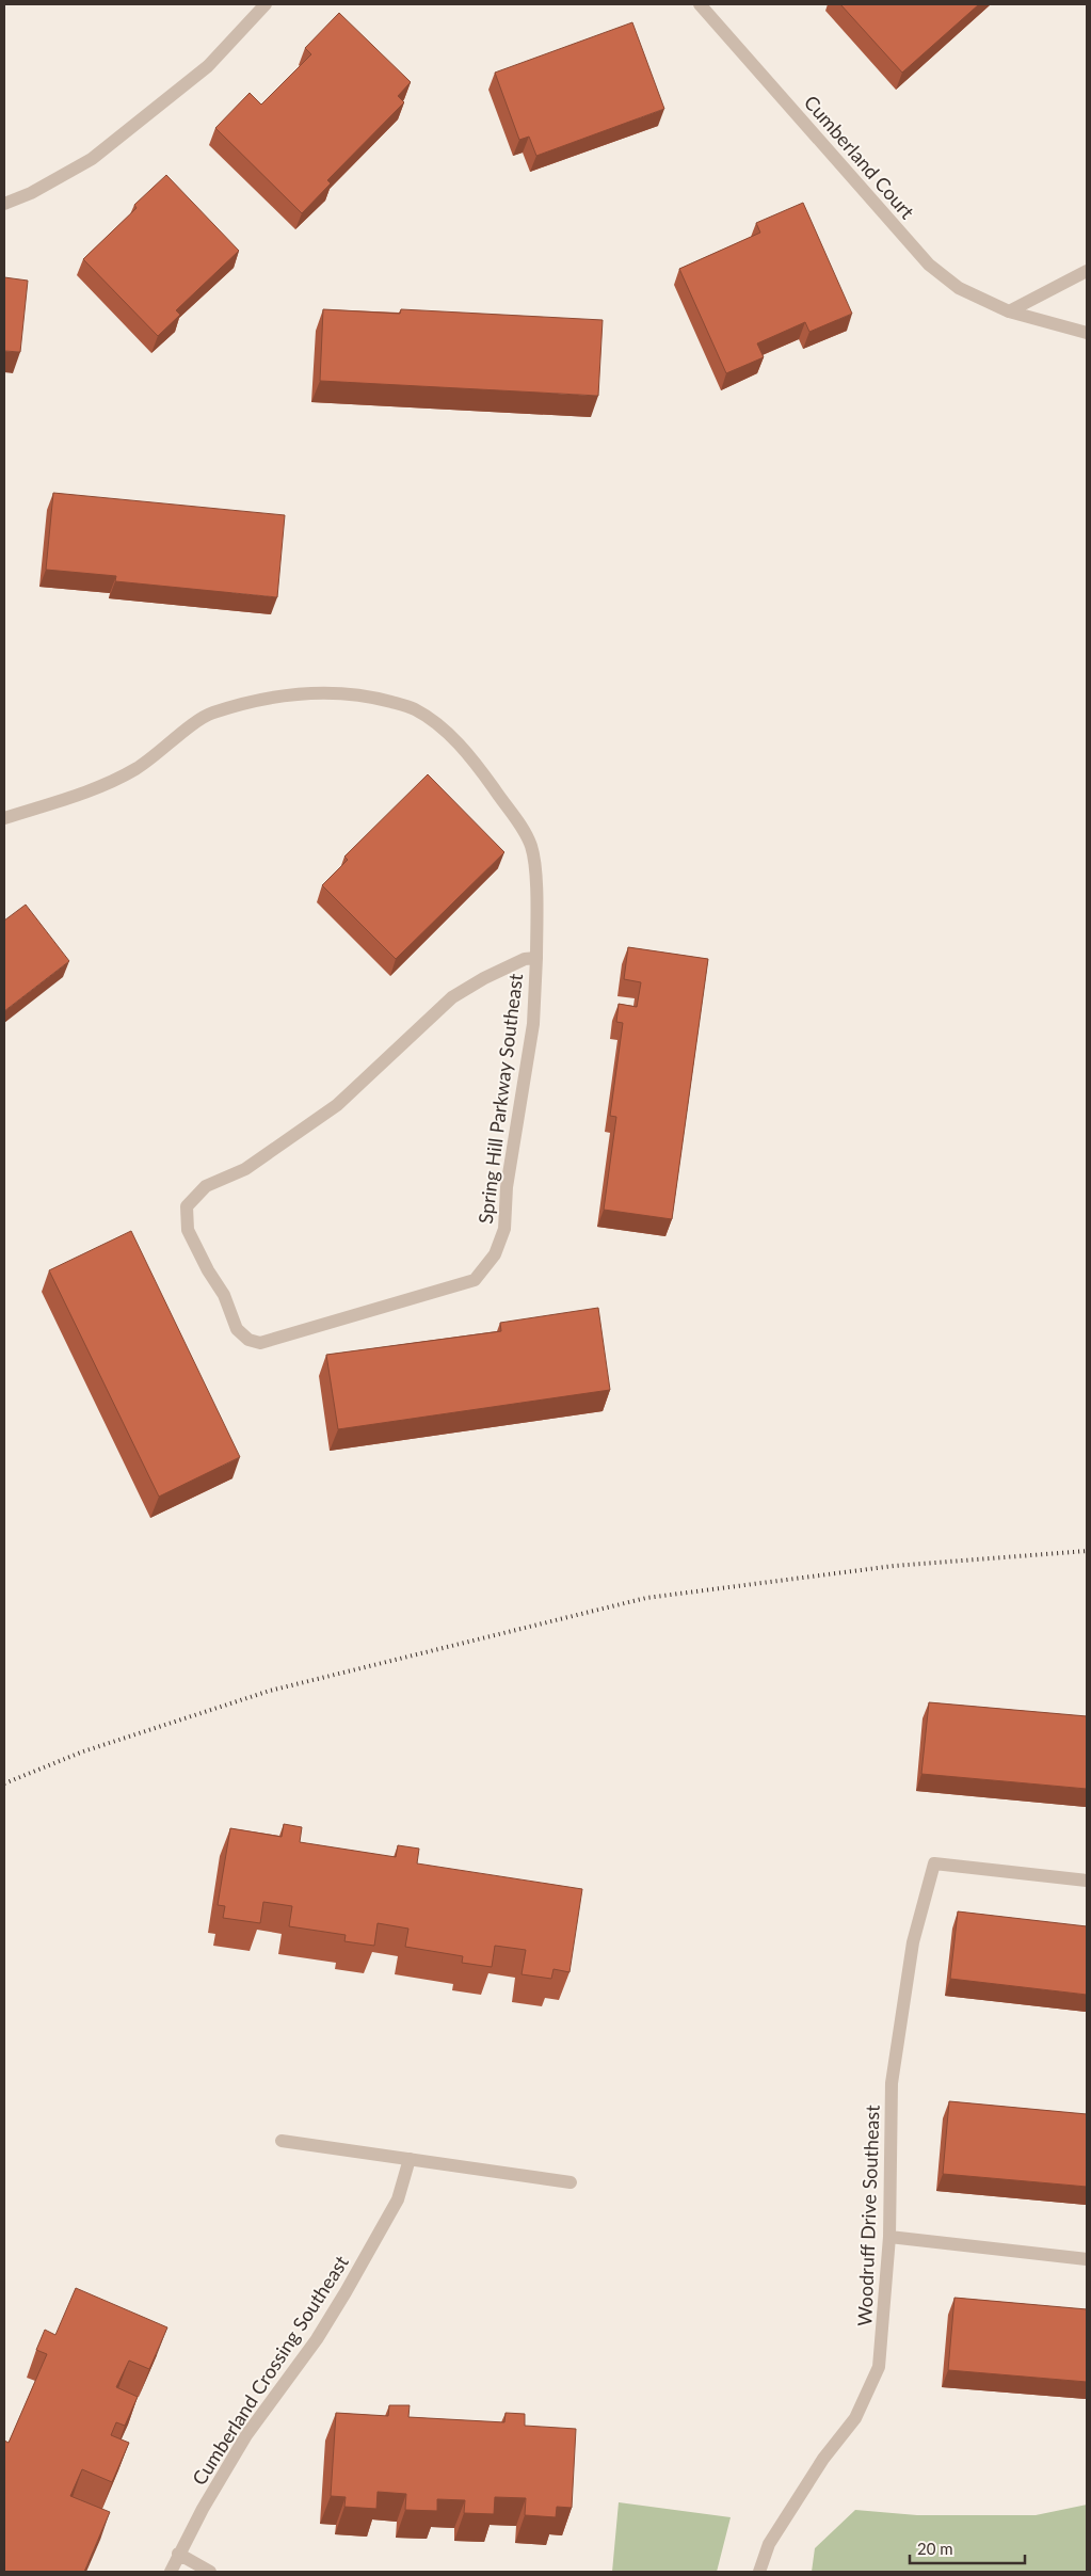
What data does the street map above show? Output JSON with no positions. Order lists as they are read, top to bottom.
{
  "streets": {
    "street": [
      "Cumberland Court",
      "Spring Hill Parkway Southeast",
      "Woodruff Drive Southeast",
      "Cumberland Crossing Southeast"
    ]
  },
  "scale_bar": "20 m"
}
